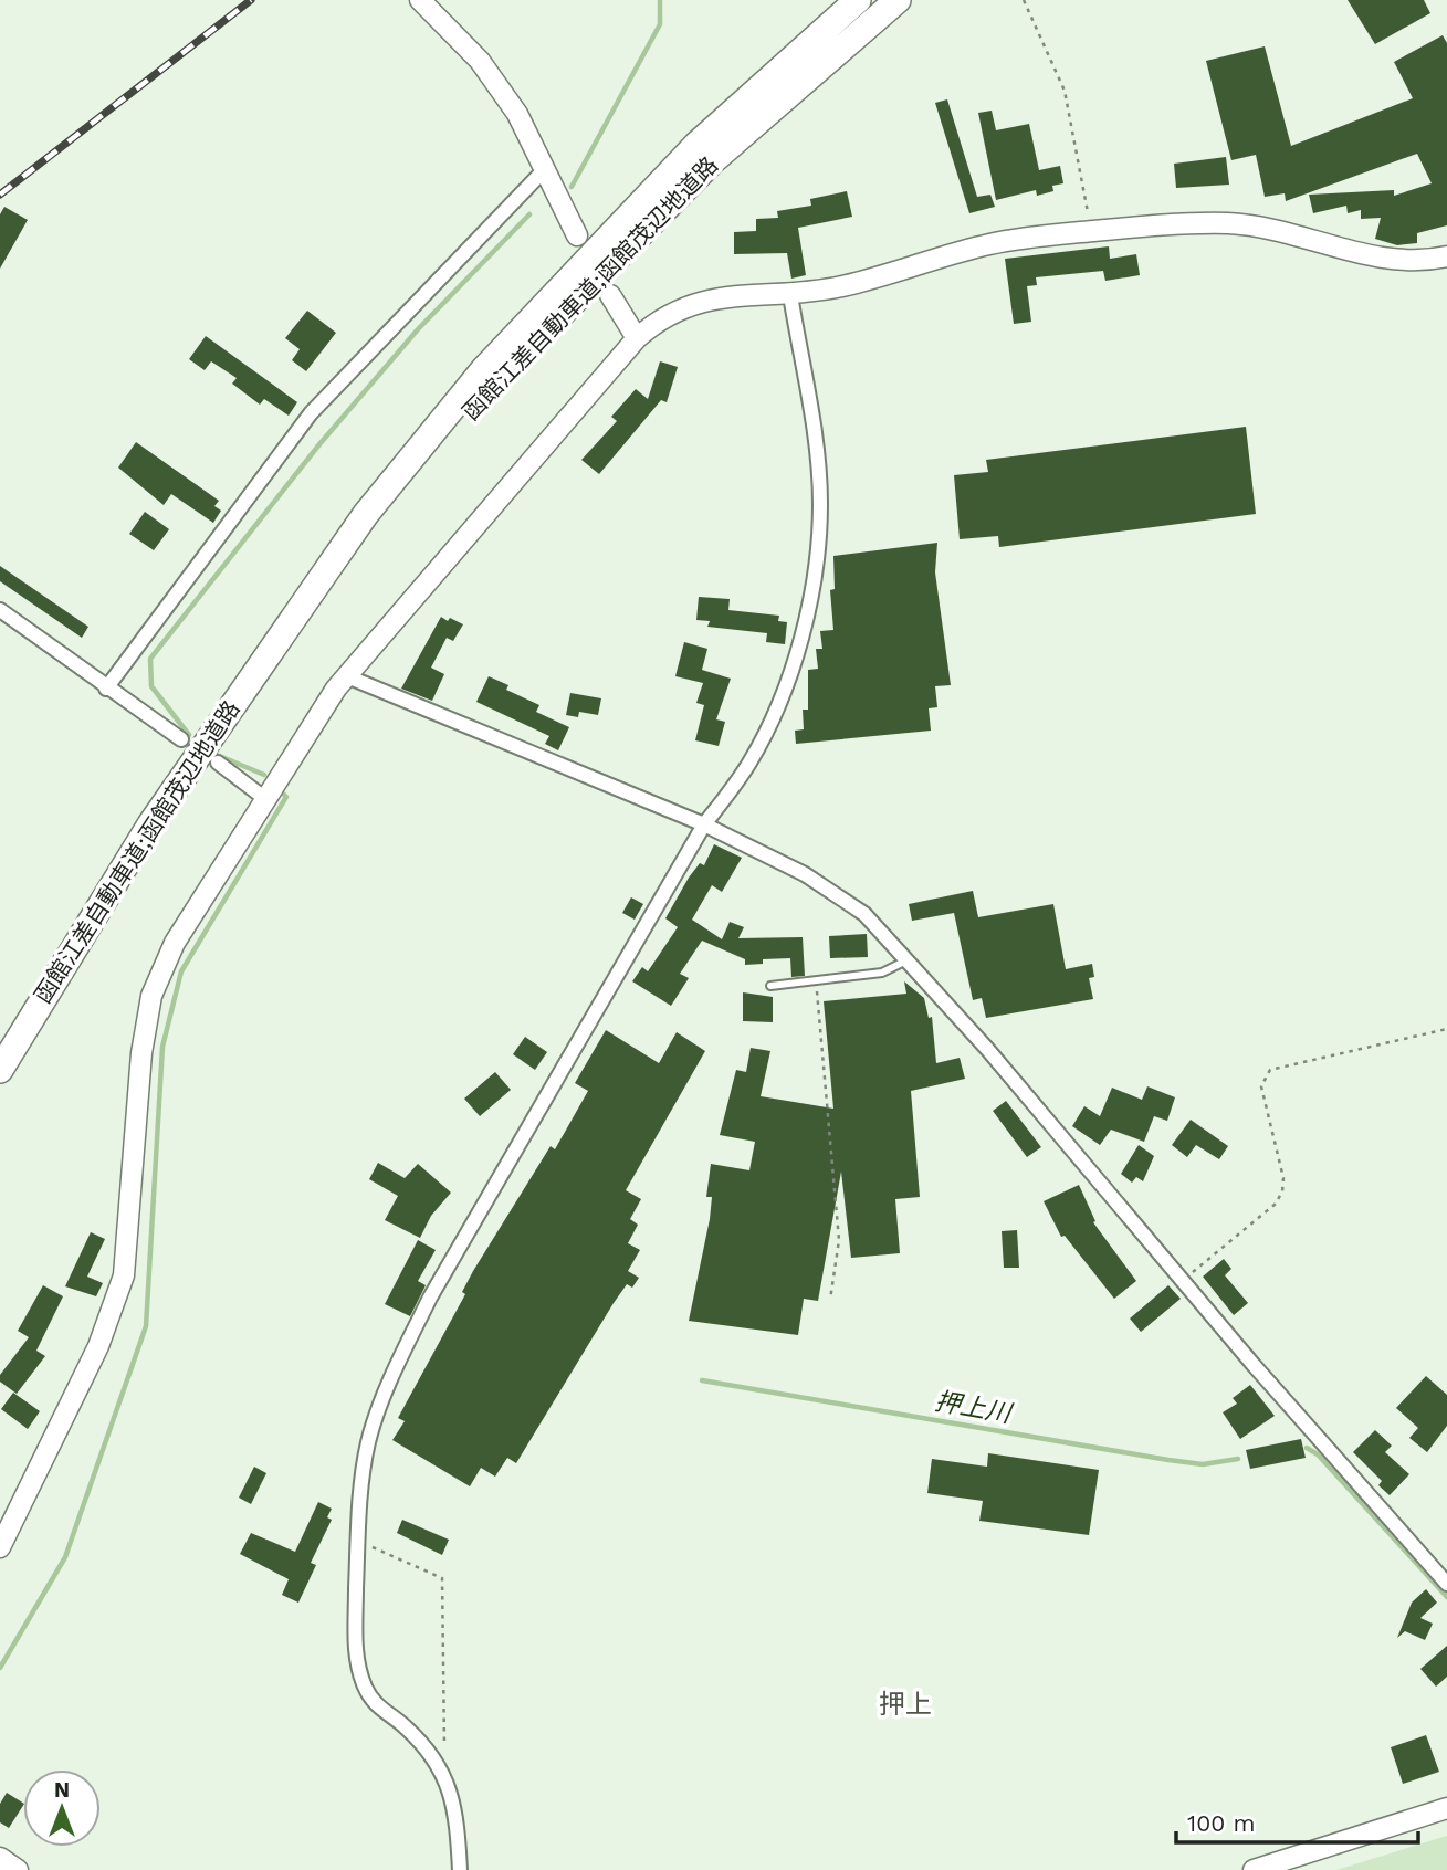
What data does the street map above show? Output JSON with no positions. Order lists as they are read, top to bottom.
{
  "streets": {
    "highway": ["函館江差自動車道;函館茂辺地道路"]
  },
  "districts": ["押上"],
  "water": ["押上川"],
  "scale_bar": "100 m",
  "north": "top"
}
